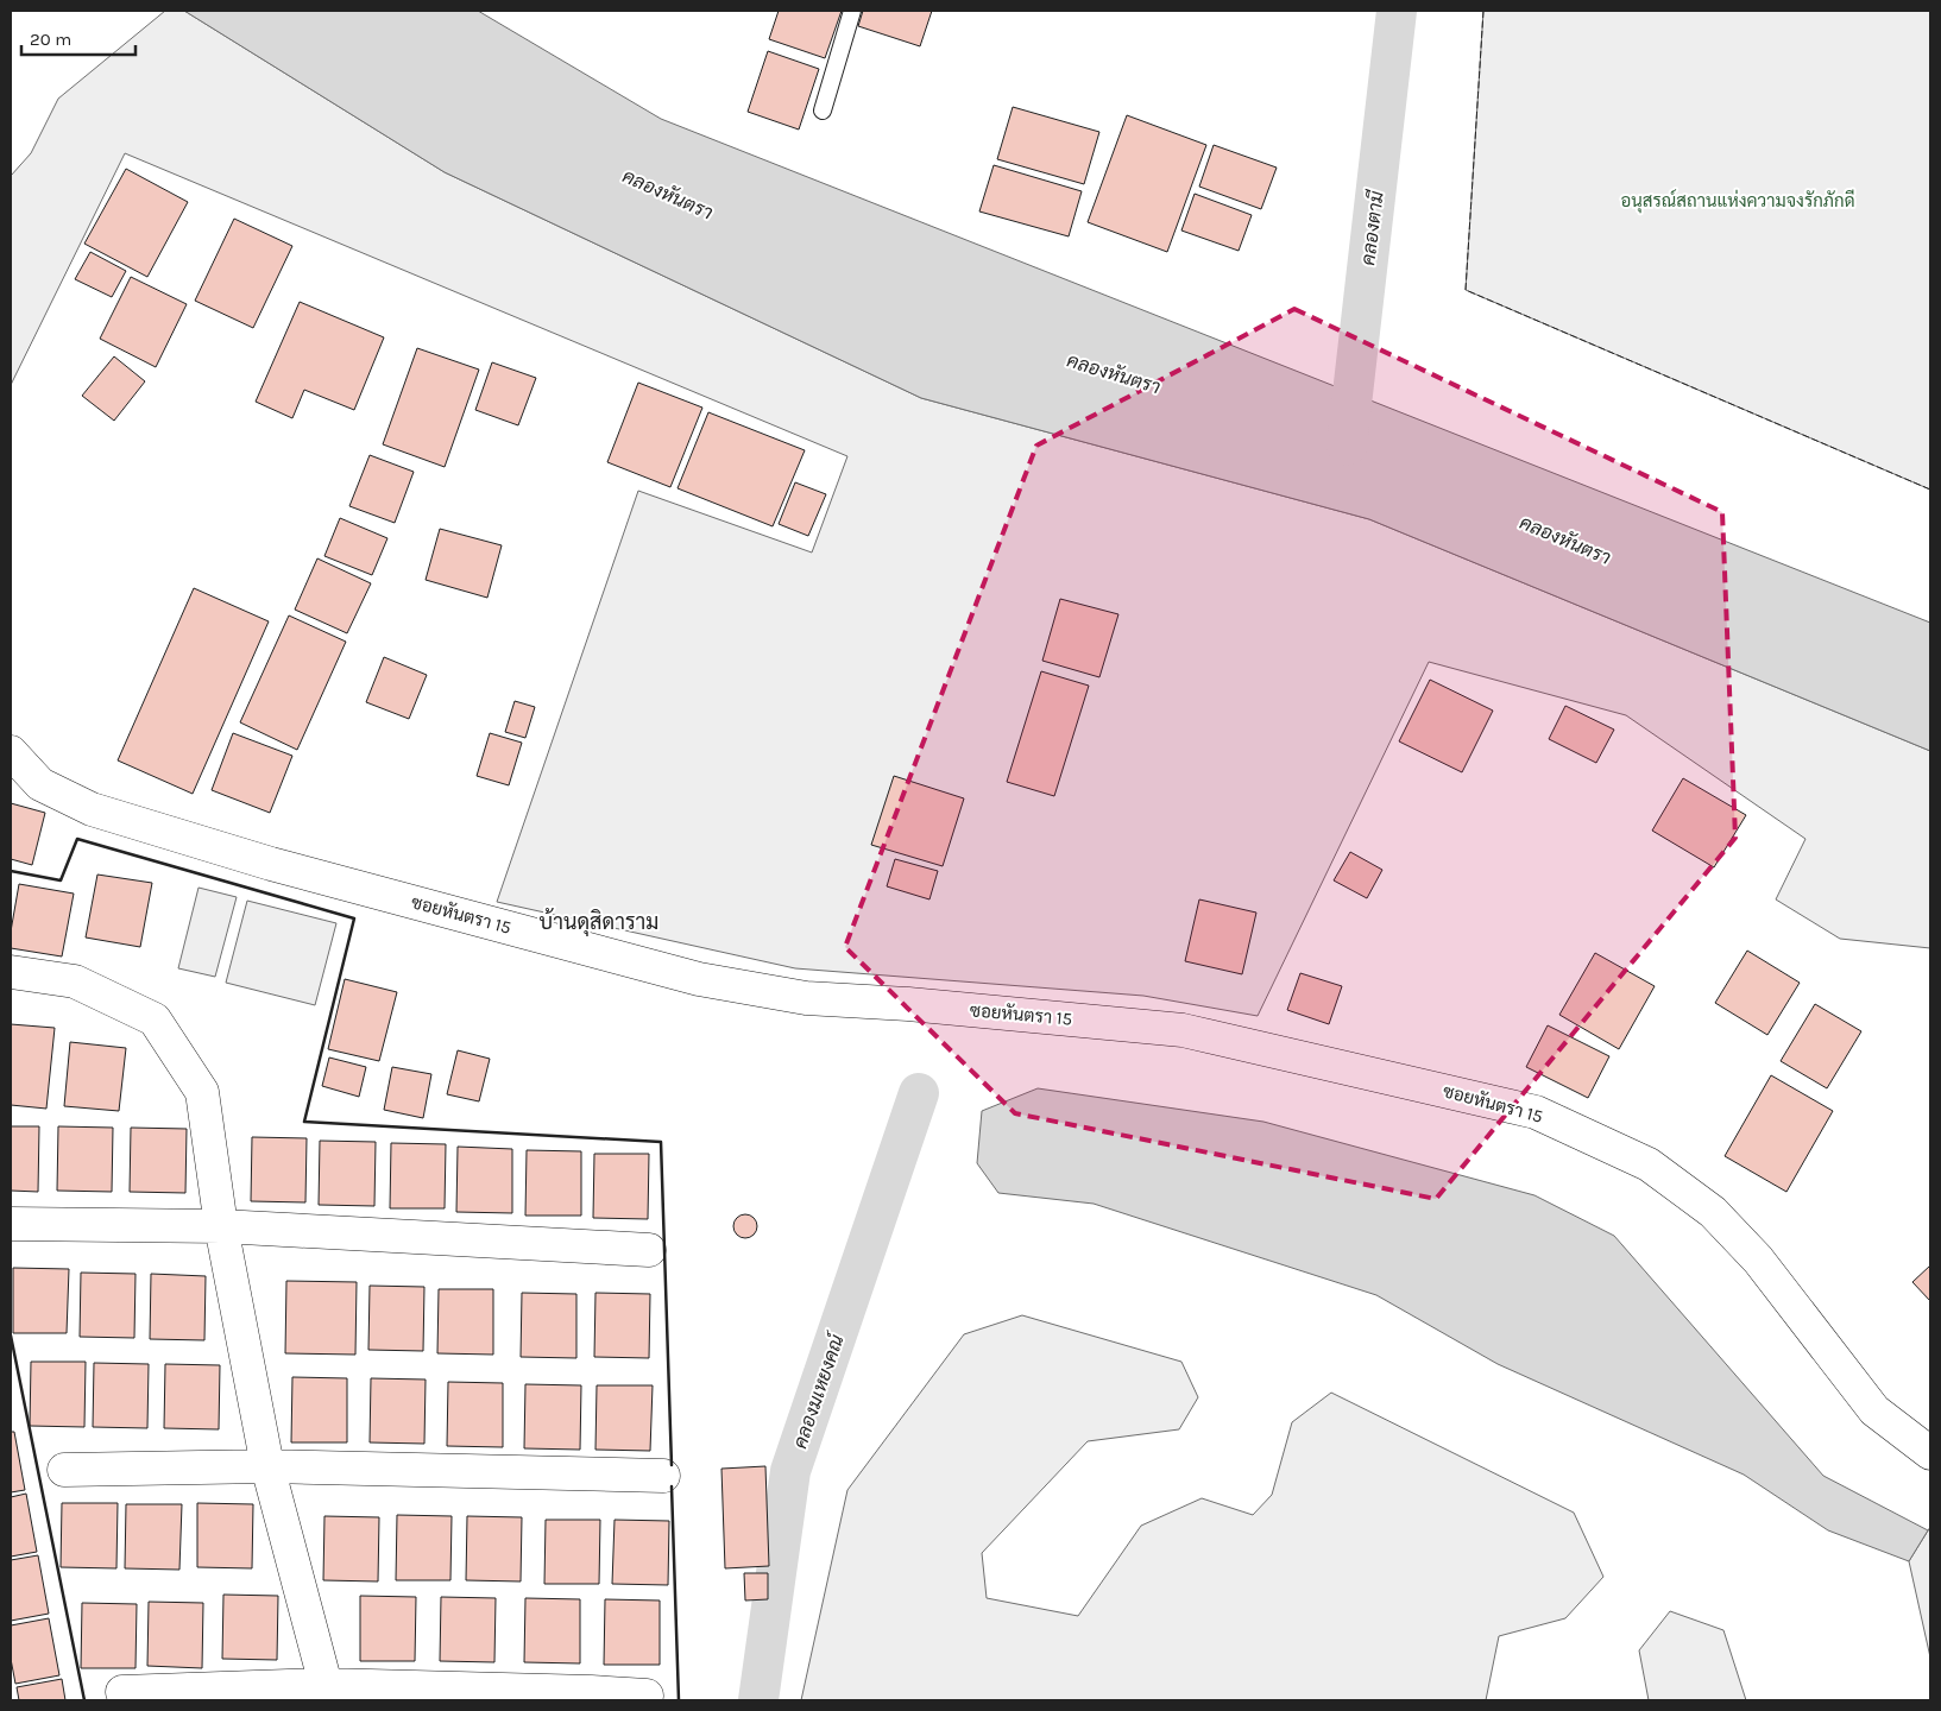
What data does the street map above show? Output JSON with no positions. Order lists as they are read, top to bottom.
{
  "streets": {
    "street": ["ซอยหันตรา 15"]
  },
  "districts": ["บ้านดุสิดาราม"],
  "water": ["คลองหันตรา", "คลองตามี", "คลองมเหยงคณ์"],
  "parks": ["อนุสรณ์สถานแห่งความจงรักภักดี"],
  "scale_bar": "20 m"
}
